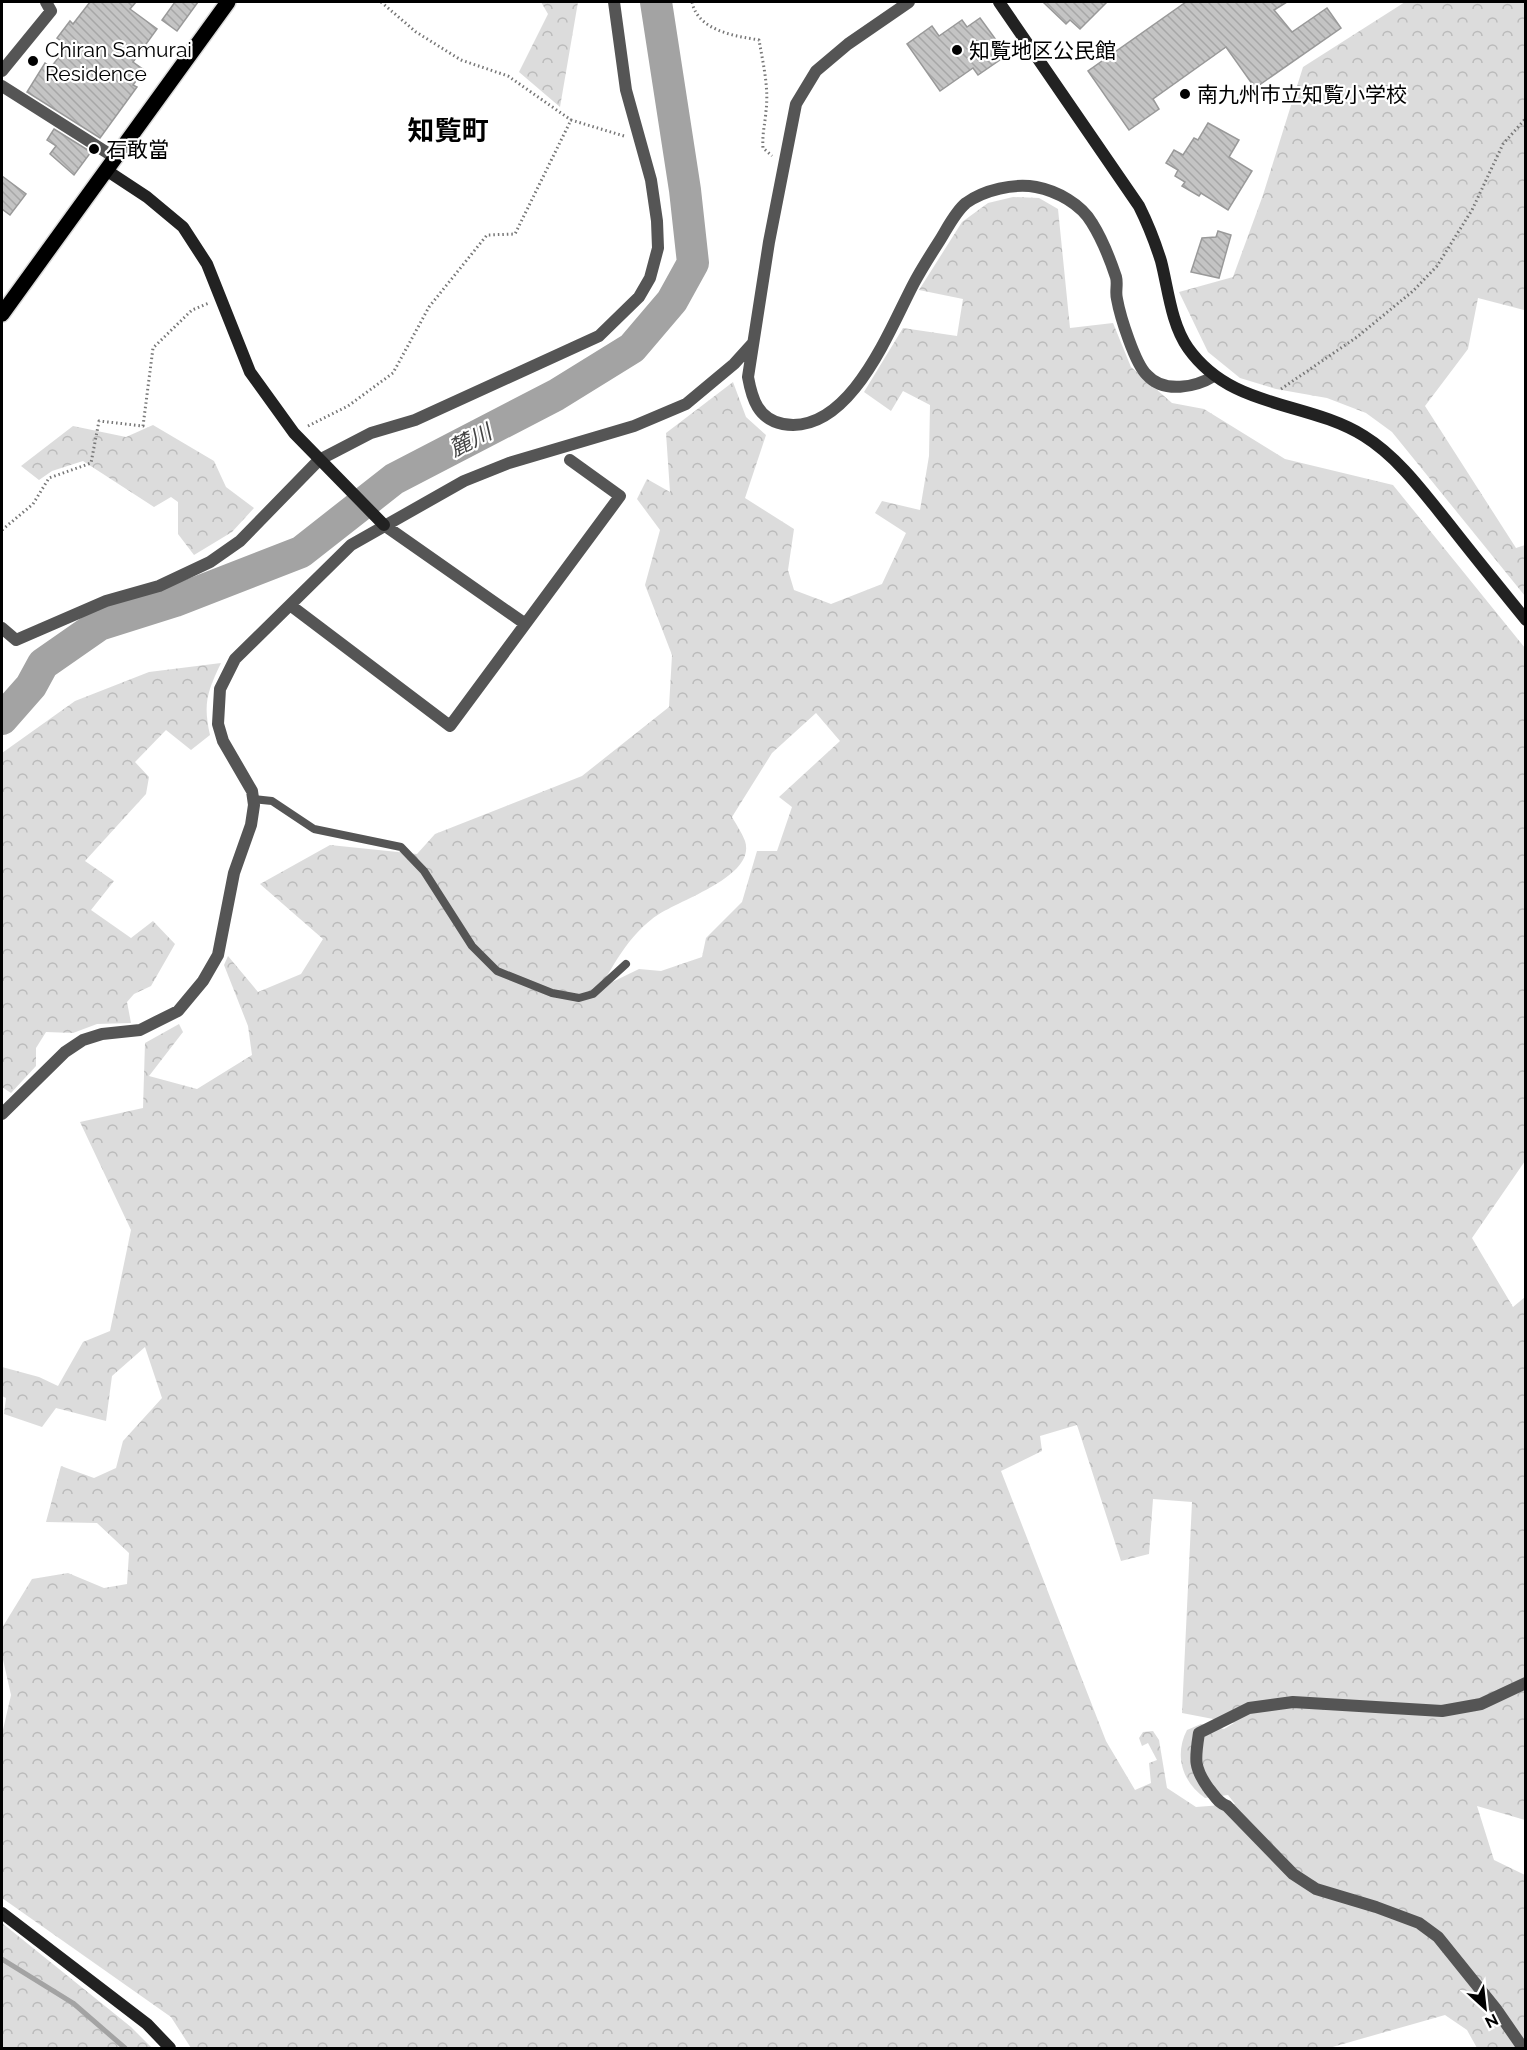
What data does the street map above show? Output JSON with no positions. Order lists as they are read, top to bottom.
{
  "districts": ["知覧町"],
  "water": ["麓川"],
  "places": [
    "知覧地区公民館",
    "Chiran Samurai Residence",
    "南九州市立知覧小学校",
    "石敢當"
  ],
  "north": "bottom right"
}
